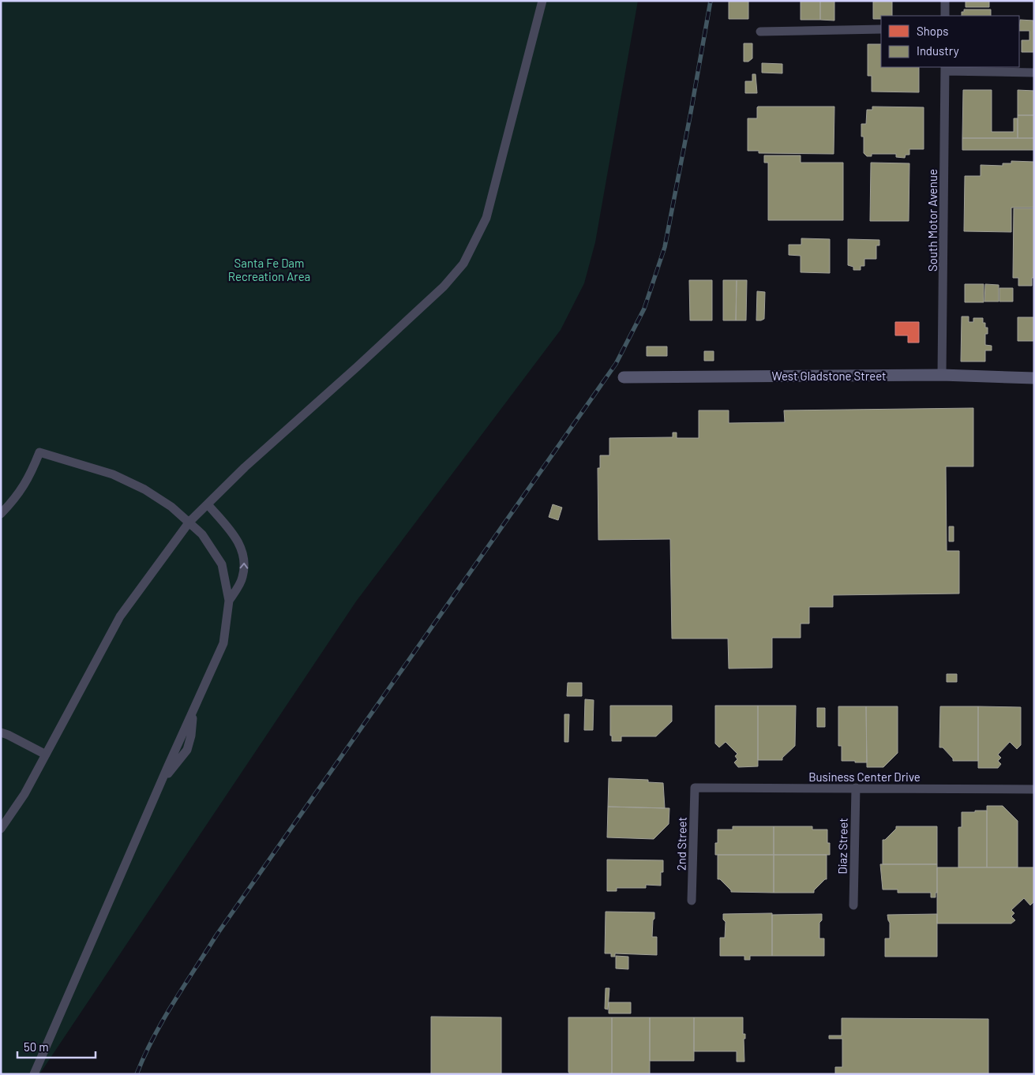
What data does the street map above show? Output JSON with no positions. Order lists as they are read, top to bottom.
{
  "streets": {
    "street": [
      "South Motor Avenue",
      "West Gladstone Street",
      "Business Center Drive",
      "2nd Street",
      "Diaz Street"
    ]
  },
  "crossings": [
    ["South Motor Avenue", "West Gladstone Street"],
    ["Business Center Drive", "2nd Street"],
    ["Business Center Drive", "Diaz Street"]
  ],
  "parks": ["Santa Fe Dam Recreation Area"],
  "legend": ["Shops", "Industry"],
  "scale_bar": "50 m"
}
